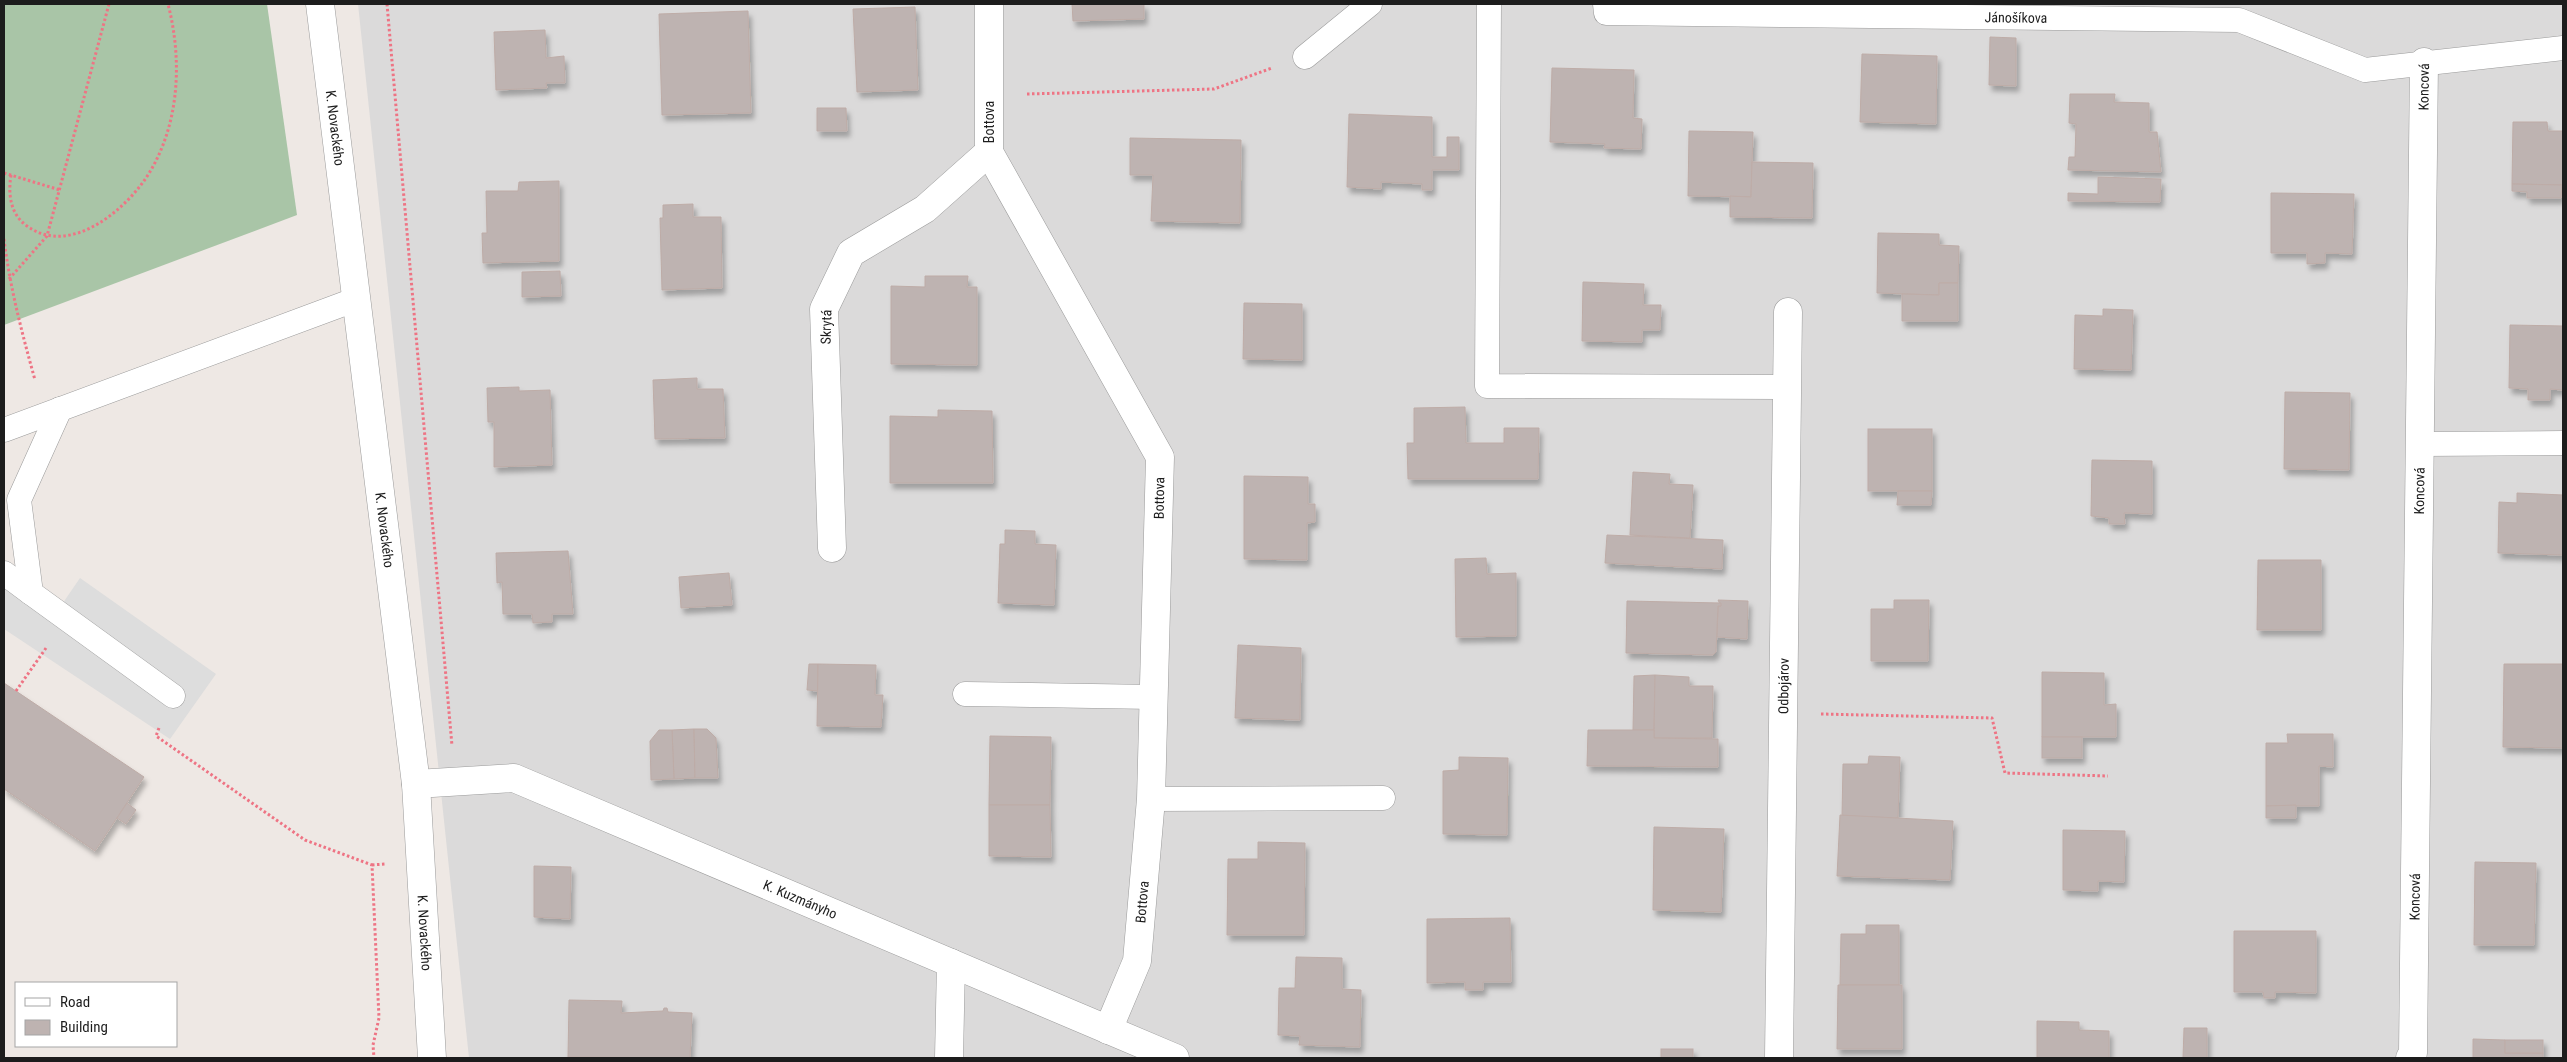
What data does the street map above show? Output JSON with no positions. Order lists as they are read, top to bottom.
{
  "streets": {
    "street": [
      "Koncová",
      "Bottova",
      "K. Novackého",
      "Skrytá",
      "Odbojárov",
      "K. Kuzmányho"
    ],
    "lane": ["Jánošíkova"]
  },
  "crossings": [
    ["Jánošíkova", "Koncová"],
    ["Bottova", "Skrytá"],
    ["Bottova", "K. Kuzmányho"],
    ["K. Novackého", "K. Kuzmányho"]
  ],
  "legend": ["Road", "Building"]
}
